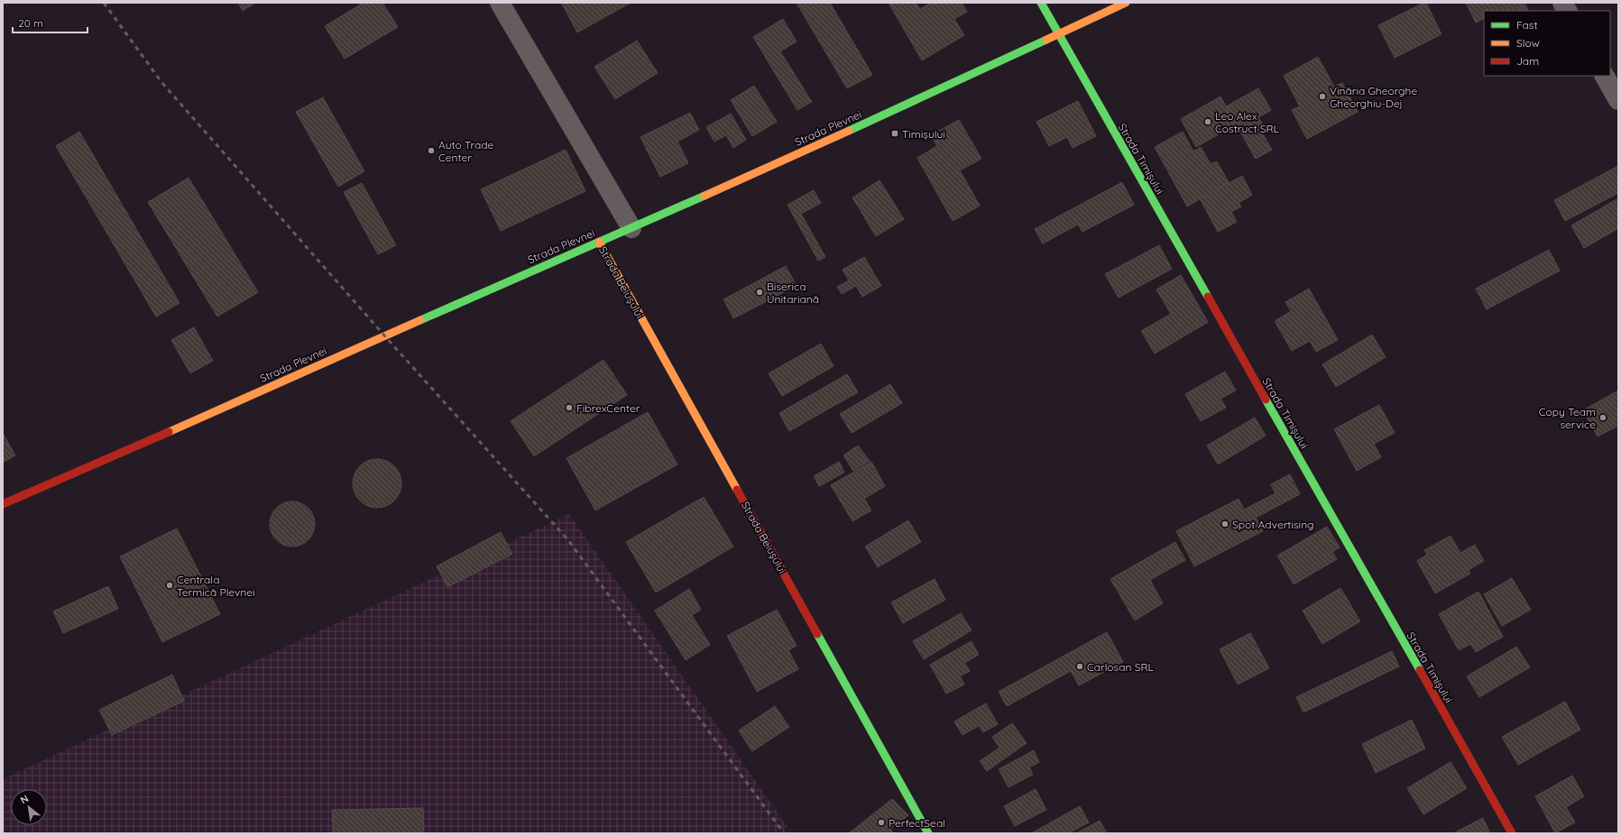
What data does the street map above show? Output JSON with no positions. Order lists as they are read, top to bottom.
{
  "streets": {
    "street": ["Strada Plevnei", "Strada Timișului", "Strada Beiușului"]
  },
  "crossings": [
    ["Strada Plevnei", "Strada Timișului"],
    ["Strada Plevnei", "Strada Beiușului"]
  ],
  "places": {
    "other": [
      "Vinăria Gheorghe Gheorghiu-Dej",
      "Leo Alex Costruct SRL",
      "Auto Trade Center",
      "Biserica Unitariană",
      "FibrexCenter",
      "Copy Team service",
      "Spot Advertising",
      "Centrala Termică Plevnei",
      "Carlosan SRL",
      "PerfectSeal"
    ],
    "transit": ["Timișului"]
  },
  "legend": ["Fast", "Slow", "Jam"],
  "scale_bar": "20 m",
  "north": "top left"
}
